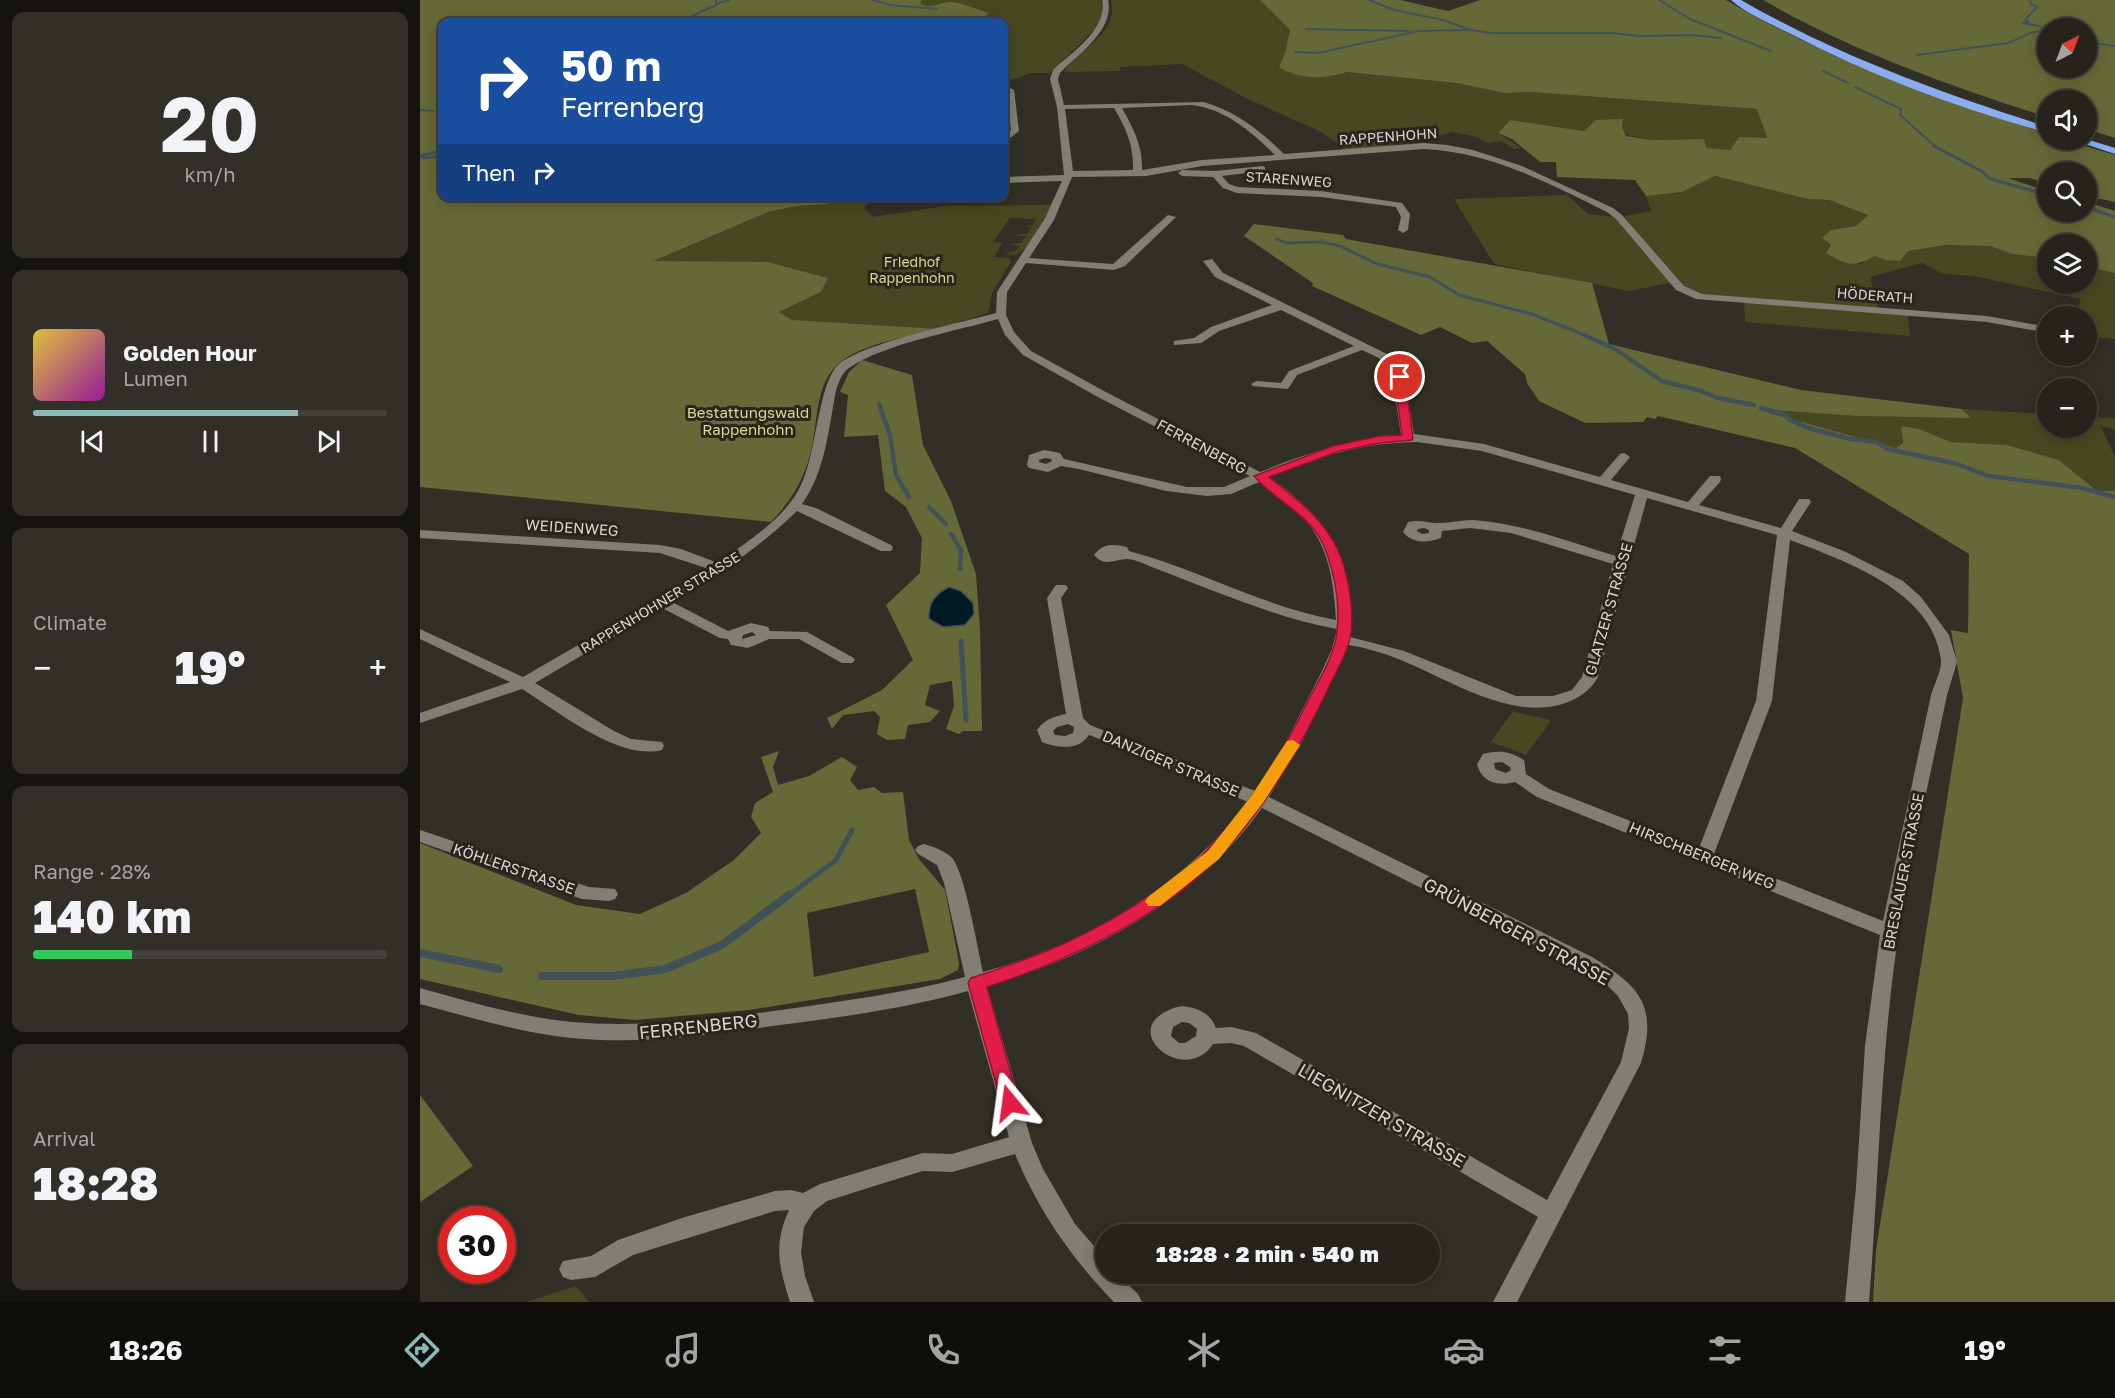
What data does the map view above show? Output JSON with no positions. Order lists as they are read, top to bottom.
{
  "streets": {
    "street": [
      "RAPPENHOHN",
      "STARENWEG",
      "HÖDERATH",
      "FERRENBERG",
      "WEIDENWEG",
      "RAPPENHOHNER STRASSE",
      "GLATZER STRASSE",
      "DANZIGER STRASSE",
      "HIRSCHBERGER WEG",
      "KÖHLERSTRASSE",
      "BRESLAUER STRASSE",
      "GRÜNBERGER STRASSE",
      "LIEGNITZER STRASSE"
    ]
  },
  "crossings": [
    ["RAPPENHOHN", "STARENWEG"],
    ["RAPPENHOHN", "HÖDERATH"],
    ["FERRENBERG", "RAPPENHOHNER STRASSE"],
    ["FERRENBERG", "GLATZER STRASSE"],
    ["FERRENBERG", "DANZIGER STRASSE"],
    ["FERRENBERG", "BRESLAUER STRASSE"],
    ["FERRENBERG", "GRÜNBERGER STRASSE"],
    ["WEIDENWEG", "RAPPENHOHNER STRASSE"],
    ["GLATZER STRASSE", "BRESLAUER STRASSE"],
    ["DANZIGER STRASSE", "GRÜNBERGER STRASSE"],
    ["HIRSCHBERGER WEG", "BRESLAUER STRASSE"],
    ["GRÜNBERGER STRASSE", "LIEGNITZER STRASSE"]
  ],
  "parks": ["Friedhof Rappenhohn", "Bestattungswald Rappenhohn"],
  "north": "top right",
  "page": {
    "tile": [
      ["20", "km/h"],
      "Climate",
      ["Range · 28%", "140 km"],
      ["Arrival", "18:28"]
    ],
    "map_buttons": ["+", "−"],
    "turn": ["50 m", "Ferrenberg"],
    "then": "Then",
    "song": ["Golden Hour", "Lumen"],
    "heat": ["−", "19°", "+"],
    "limit": "30",
    "trip": "18:28 · 2 min · 540 m",
    "tabs": ["18:26", "19°"]
  }
}
